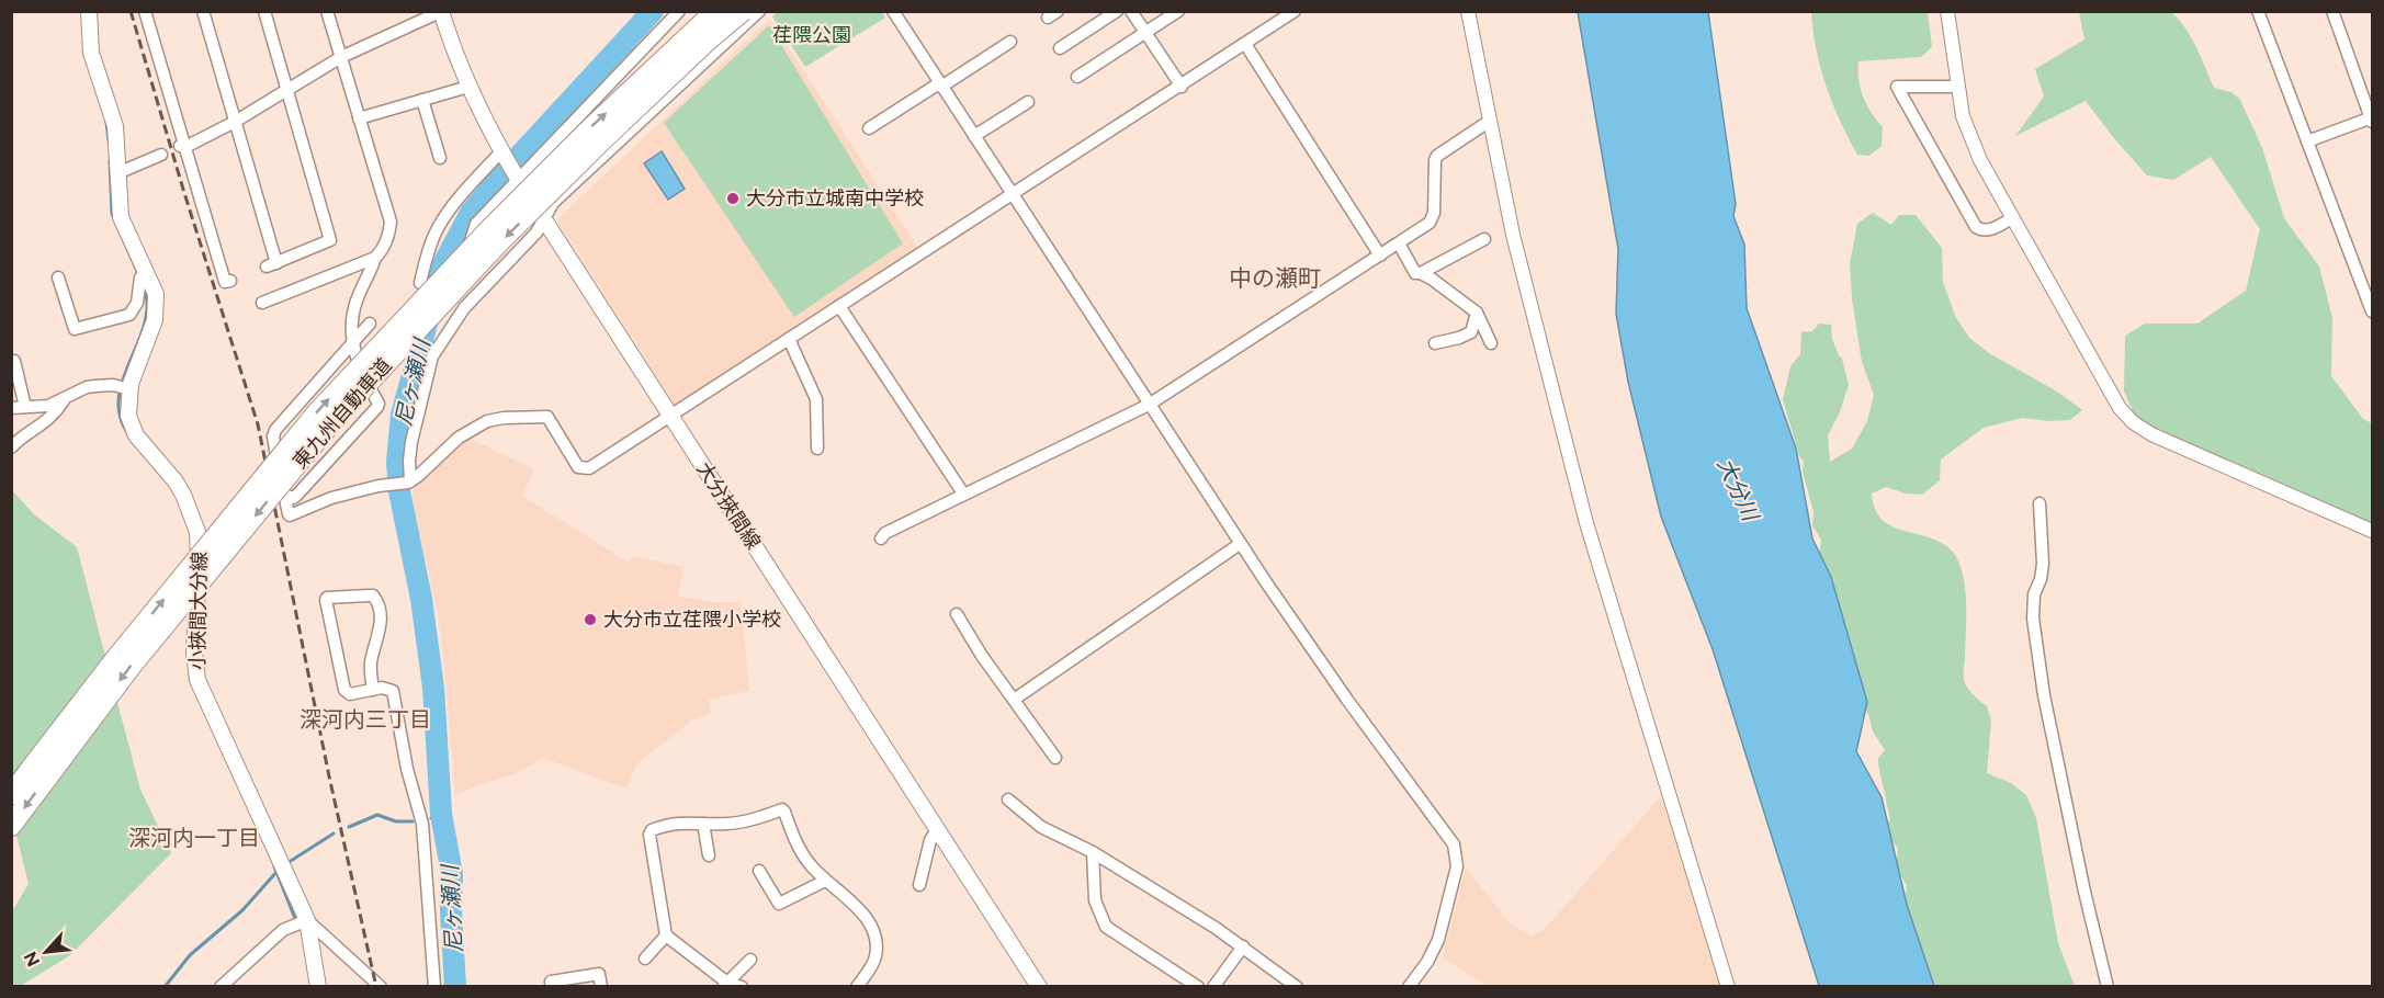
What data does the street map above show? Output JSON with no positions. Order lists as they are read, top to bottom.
{
  "streets": {
    "highway": ["東九州自動車道"],
    "main road": ["大分挾間線", "小挾間大分線"]
  },
  "districts": ["中の瀬町", "深河内三丁目", "深河内一丁目"],
  "water": ["尼ヶ瀬川", "大分川"],
  "parks": ["荏隈公園"],
  "places": ["大分市立城南中学校", "大分市立荏隈小学校"],
  "north": "bottom left"
}
